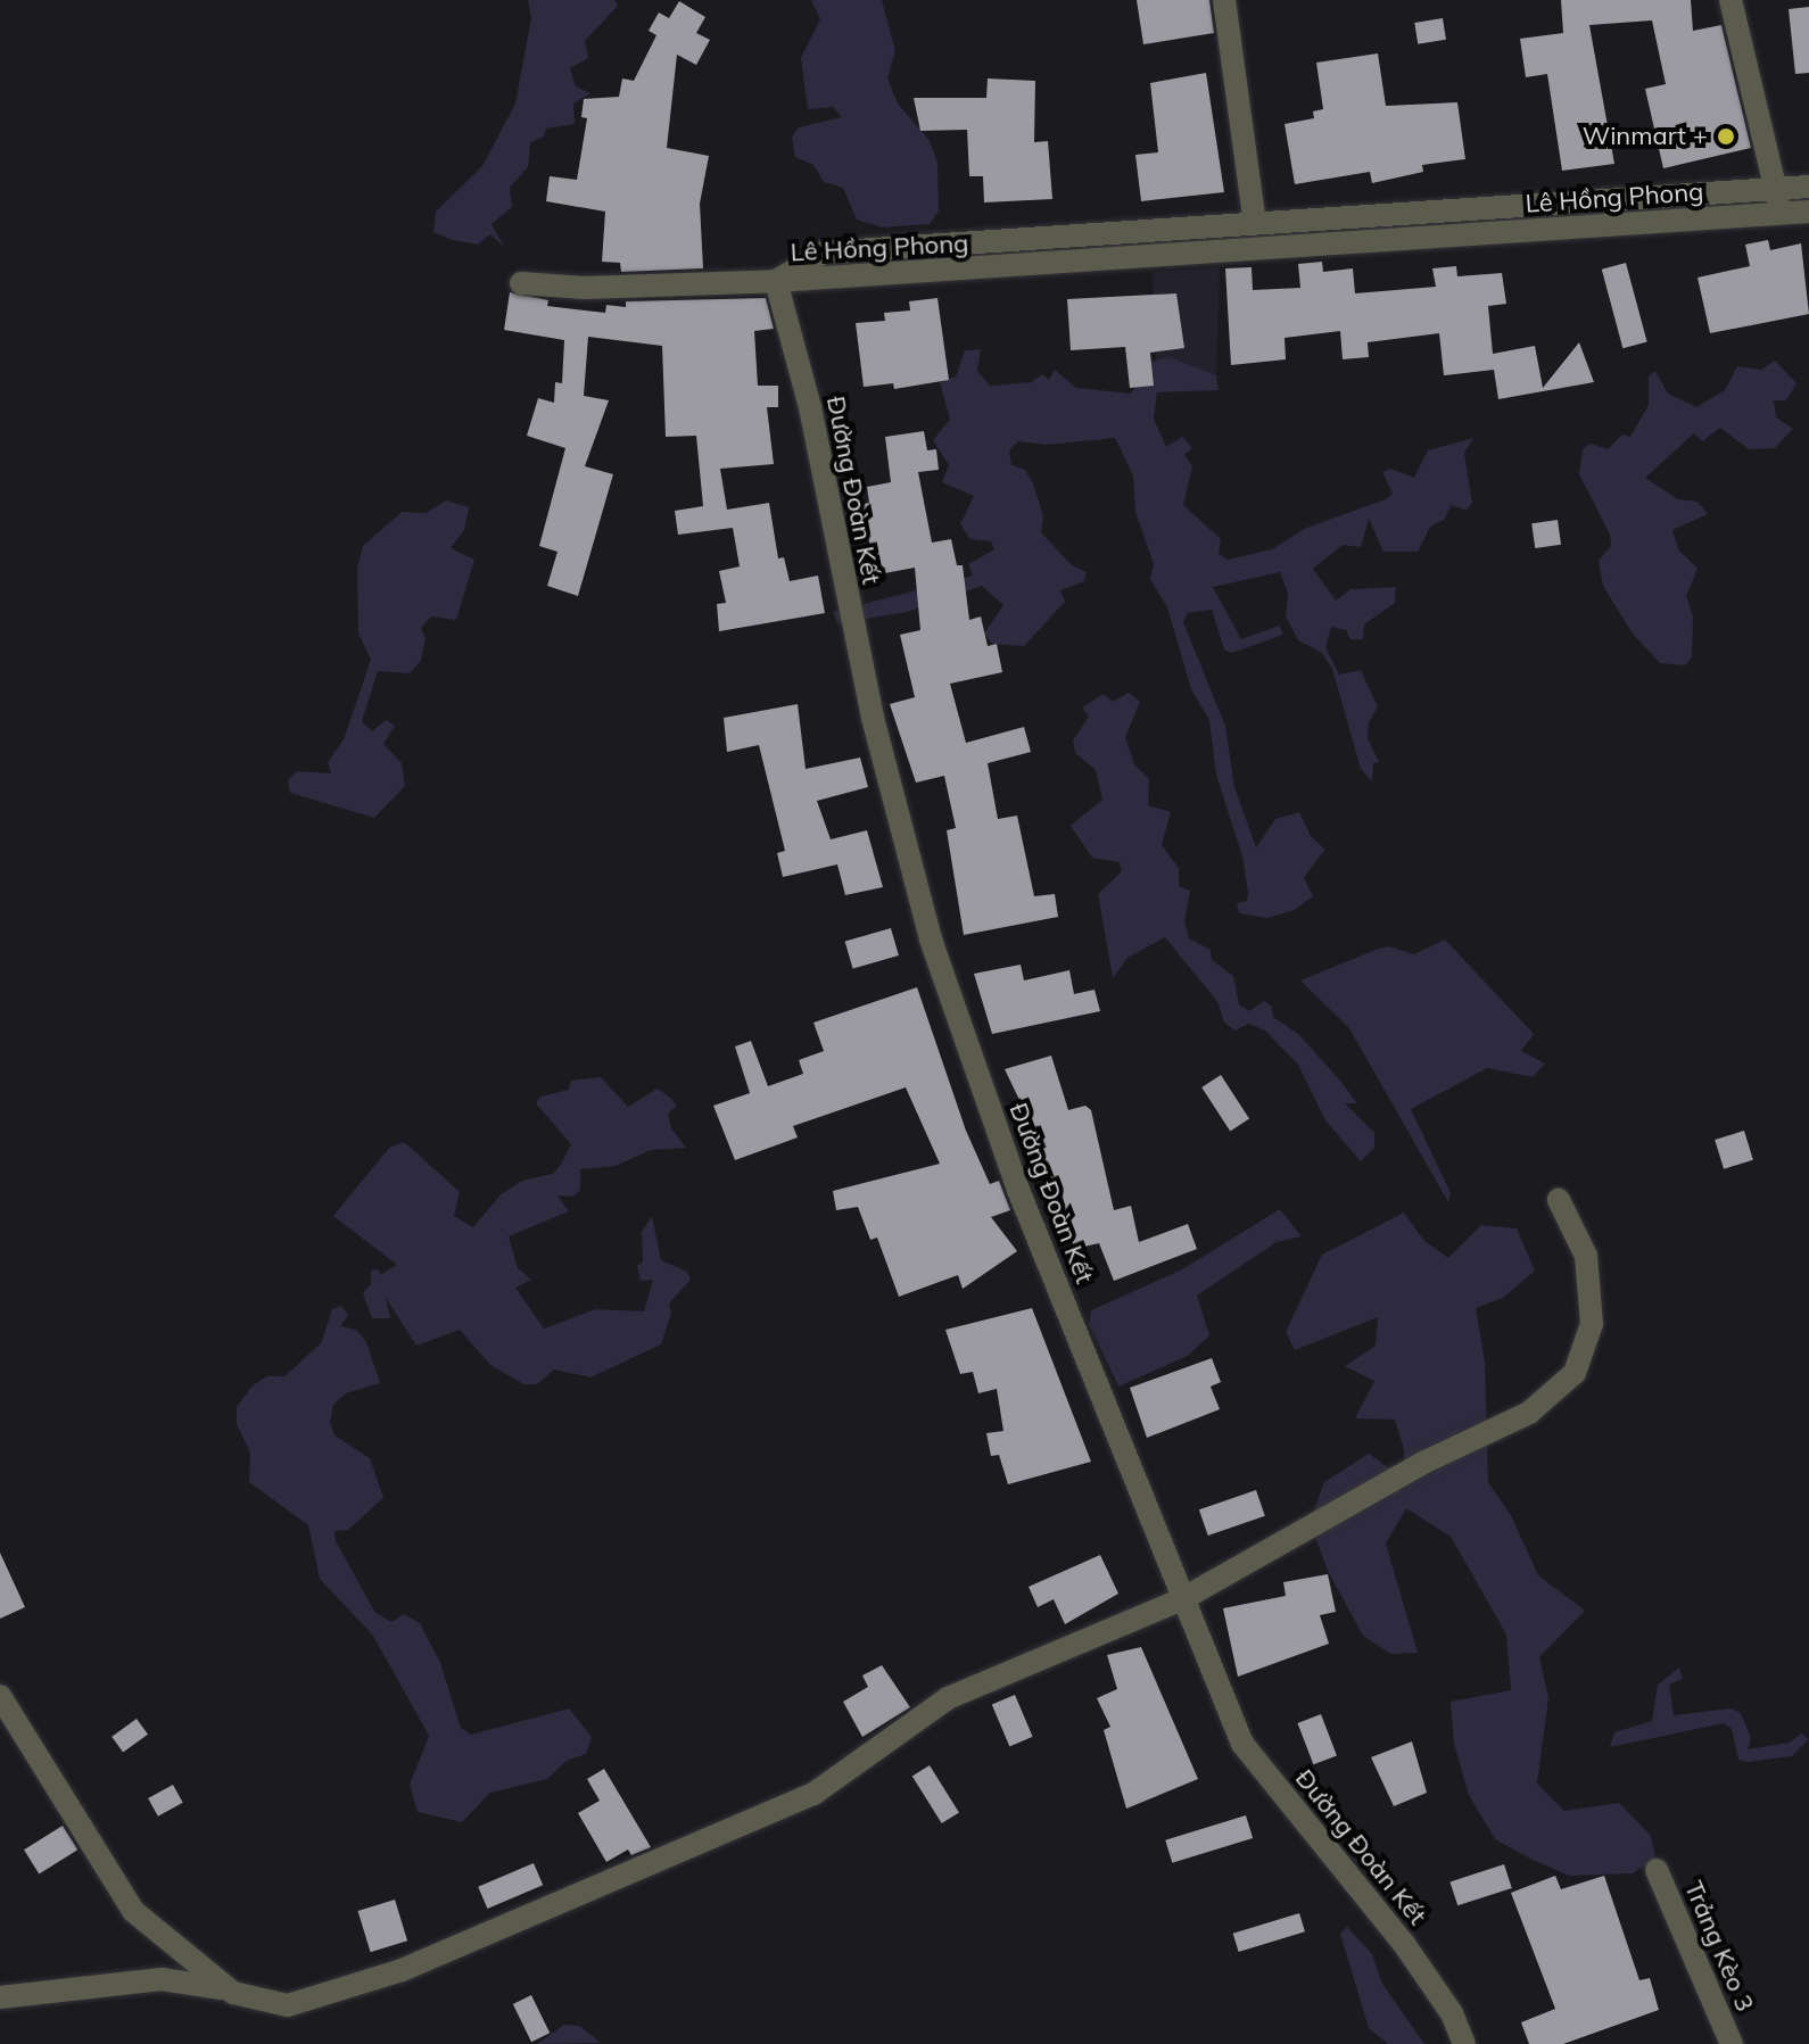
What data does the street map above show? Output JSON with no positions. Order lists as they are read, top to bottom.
{
  "streets": {
    "street": ["Lê Hồng Phong", "Đường Đoàn Kết", "Trảng Kèo 3"]
  },
  "crossings": [
    ["Lê Hồng Phong", "Đường Đoàn Kết"]
  ],
  "places": ["Winmart +"]
}
